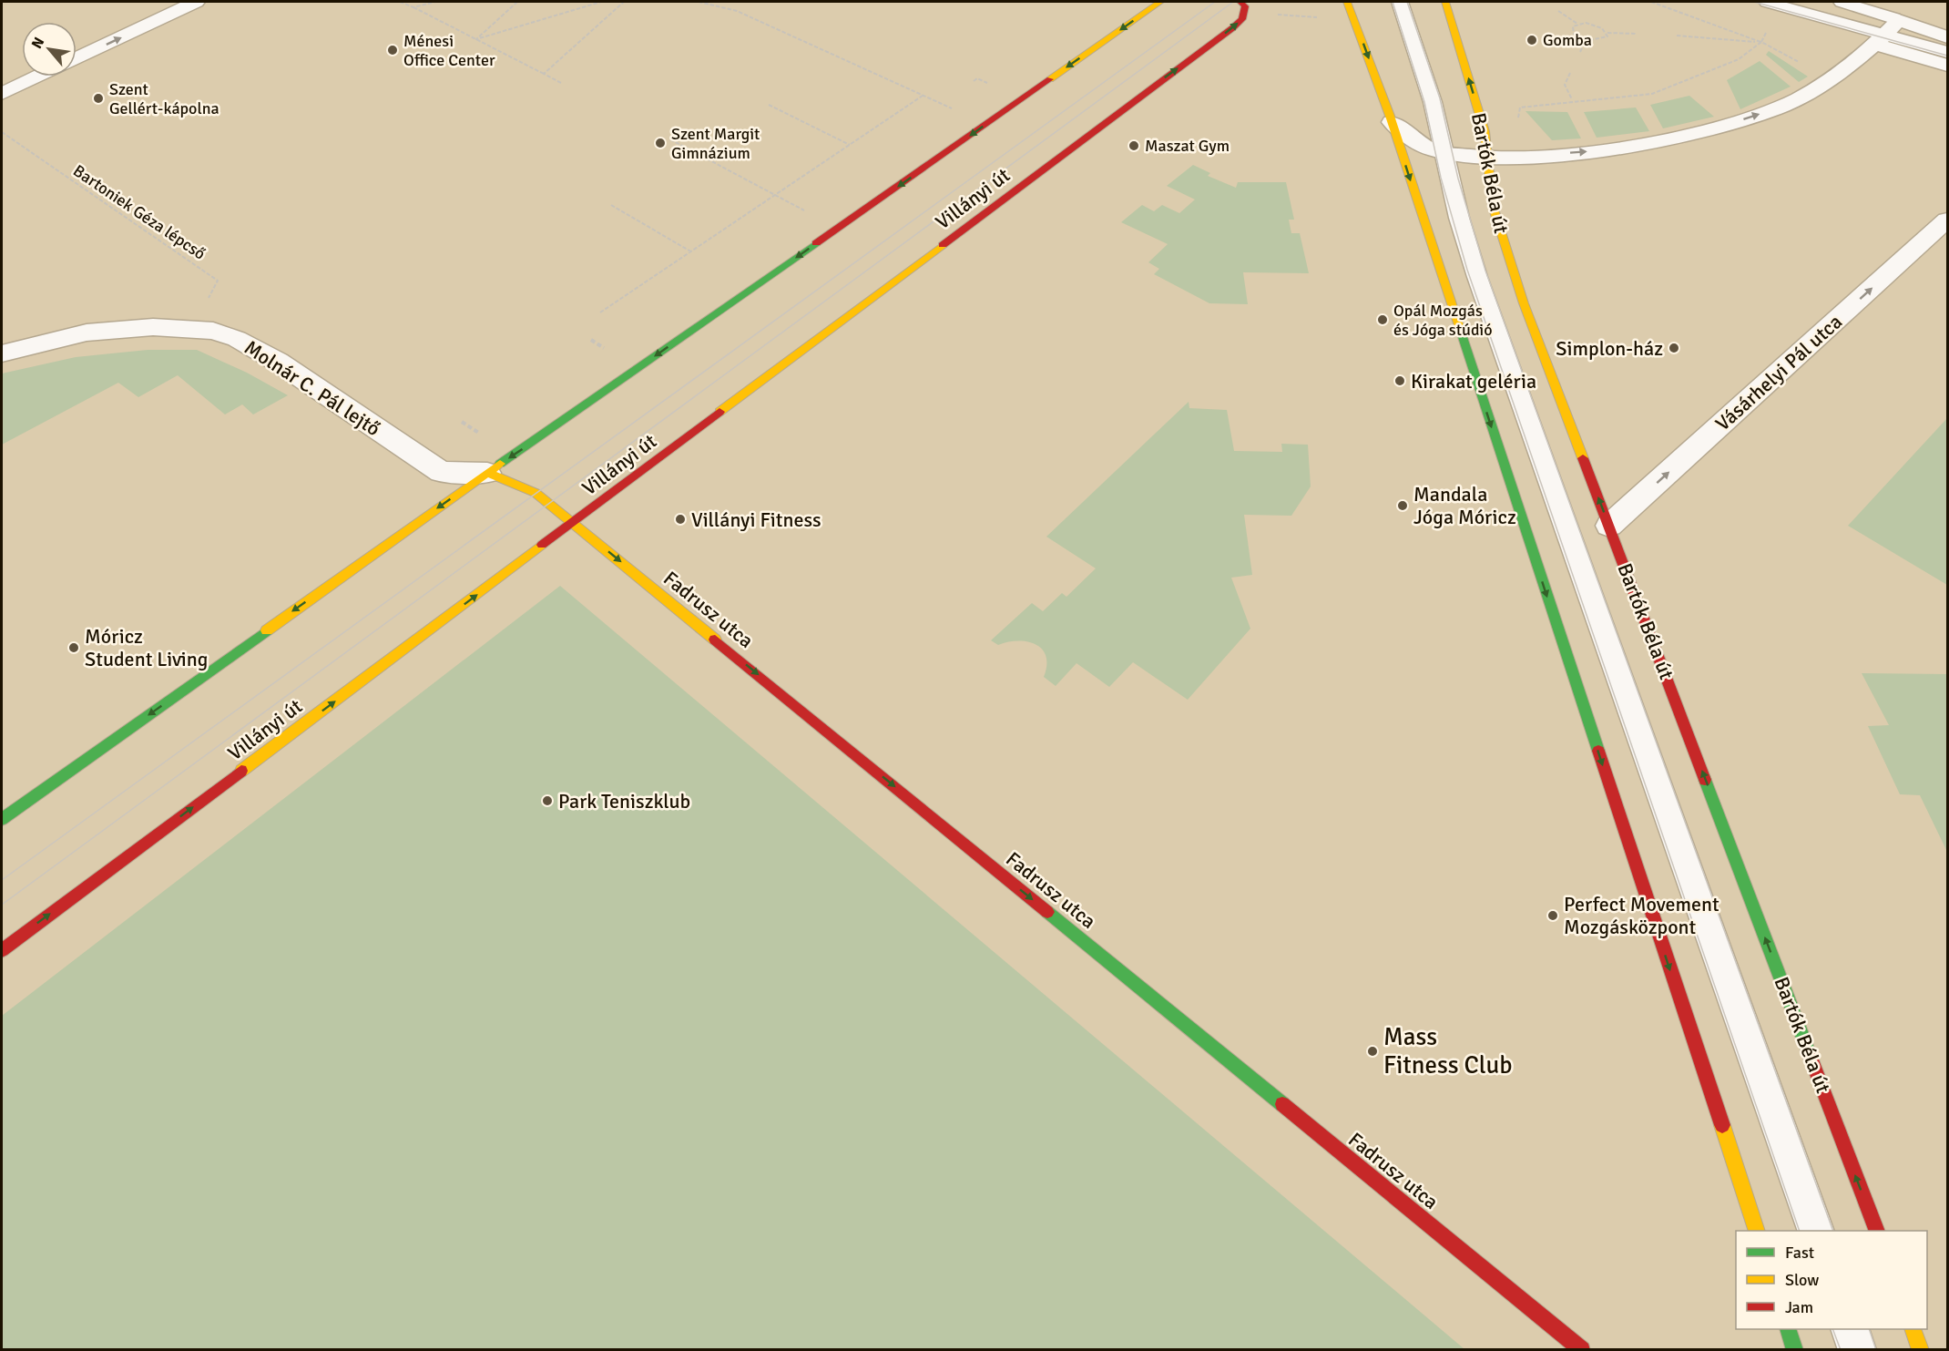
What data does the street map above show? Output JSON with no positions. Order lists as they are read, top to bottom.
{
  "streets": {
    "street": [
      "Bartók Béla út",
      "Villányi út",
      "Vásárhelyi Pál utca",
      "Molnár C. Pál lejtő",
      "Fadrusz utca"
    ],
    "path": ["Bartoniek Géza lépcső"]
  },
  "crossings": [
    ["Bartók Béla út", "Vásárhelyi Pál utca"],
    ["Villányi út", "Fadrusz utca"],
    ["Bartoniek Géza lépcső", "Molnár C. Pál lejtő"],
    ["Molnár C. Pál lejtő", "Fadrusz utca"]
  ],
  "one_way": ["Vásárhelyi Pál utca", "Fadrusz utca"],
  "places": [
    "Gomba",
    "Ménesi Office Center",
    "Szent Gellért-kápolna",
    "Szent Margit Gimnázium",
    "Maszat Gym",
    "Opál Mozgás és Jóga stúdió",
    "Simplon-ház",
    "Kirakat geléria",
    "Mandala Jóga Móricz",
    "Villányi Fitness",
    "Móricz Student Living",
    "Park Teniszklub",
    "Perfect Movement Mozgásközpont",
    "Mass Fitness Club"
  ],
  "legend": ["Fast", "Slow", "Jam"],
  "north": "top left"
}
